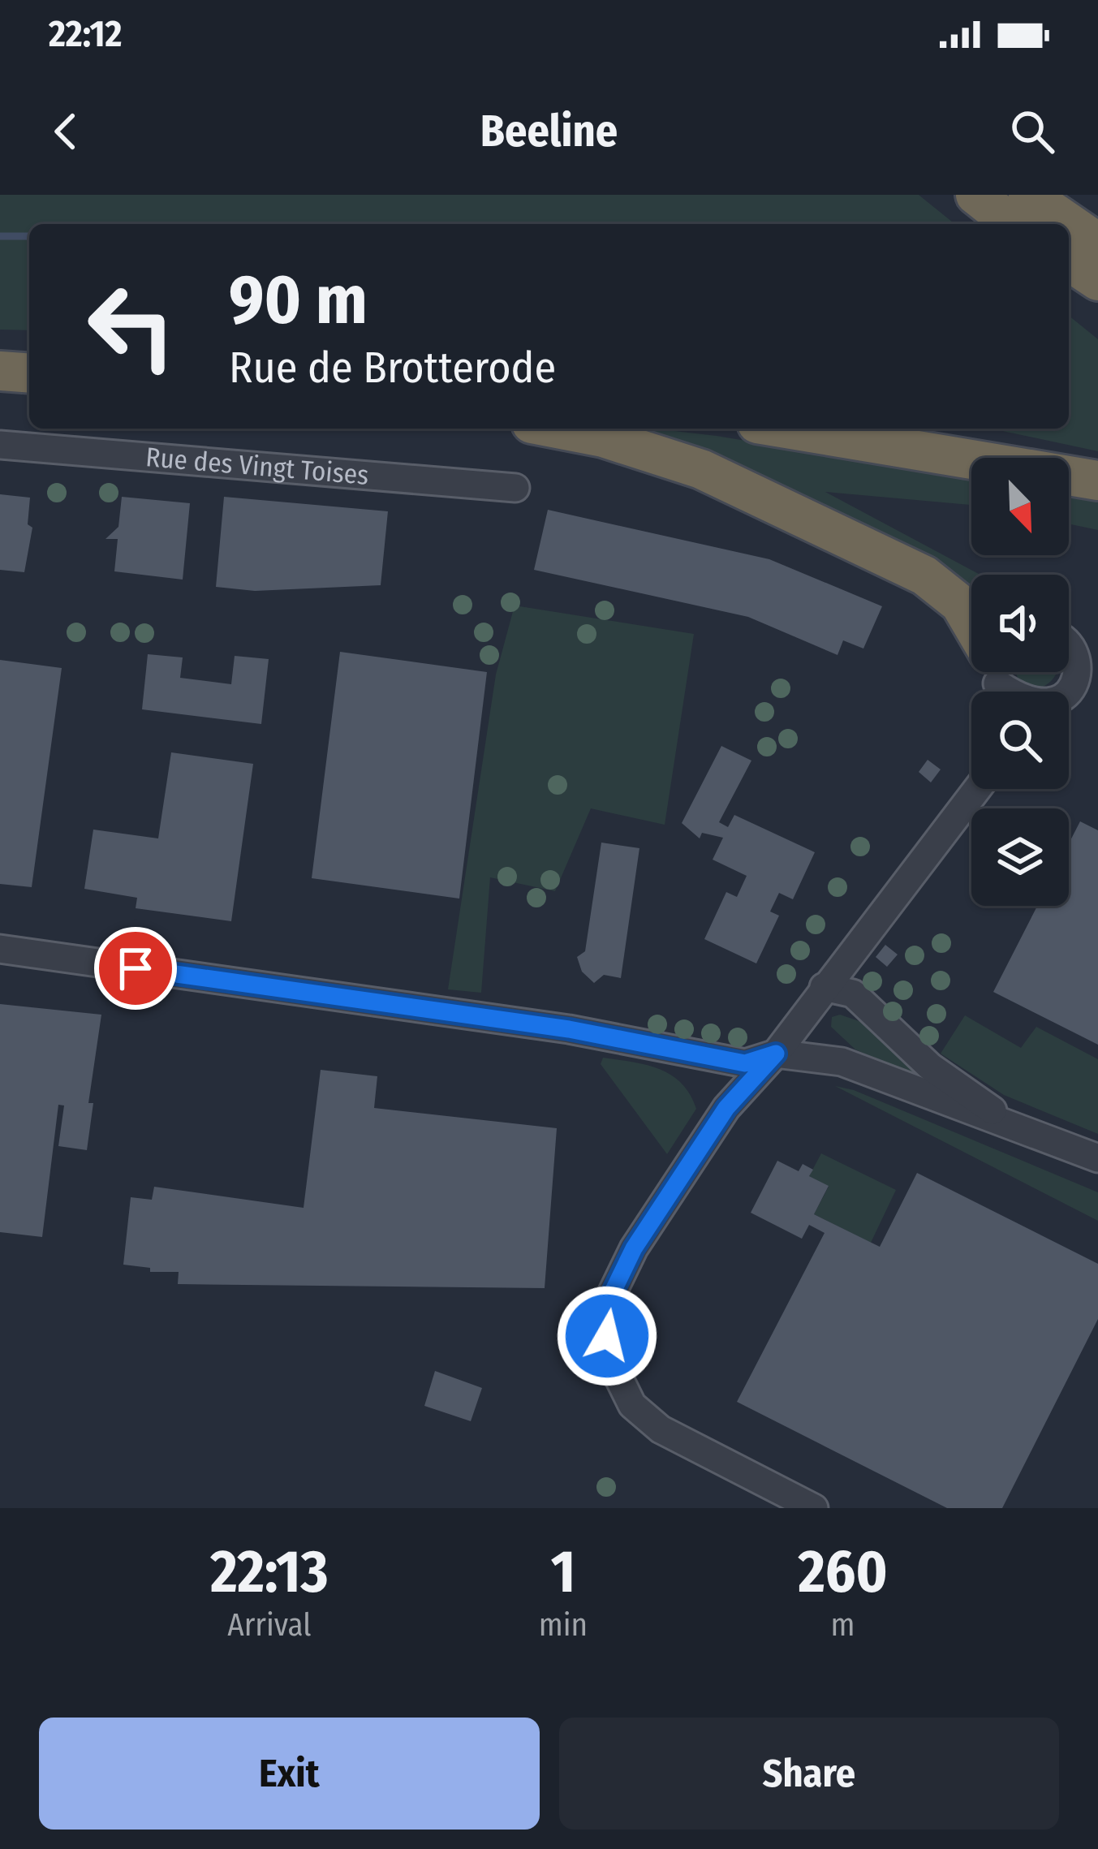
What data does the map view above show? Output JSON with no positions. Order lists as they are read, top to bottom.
{
  "streets": {
    "street": ["Rue des Vingt Toises"]
  },
  "north": "bottom right",
  "page": {
    "status": "22:12",
    "header": "Beeline",
    "turn": ["90 m", "Rue de Brotterode"],
    "eta": [
      "22:13",
      "Arrival",
      "1",
      "min",
      "260",
      "m"
    ],
    "buttons": ["Exit", "Share"]
  }
}
